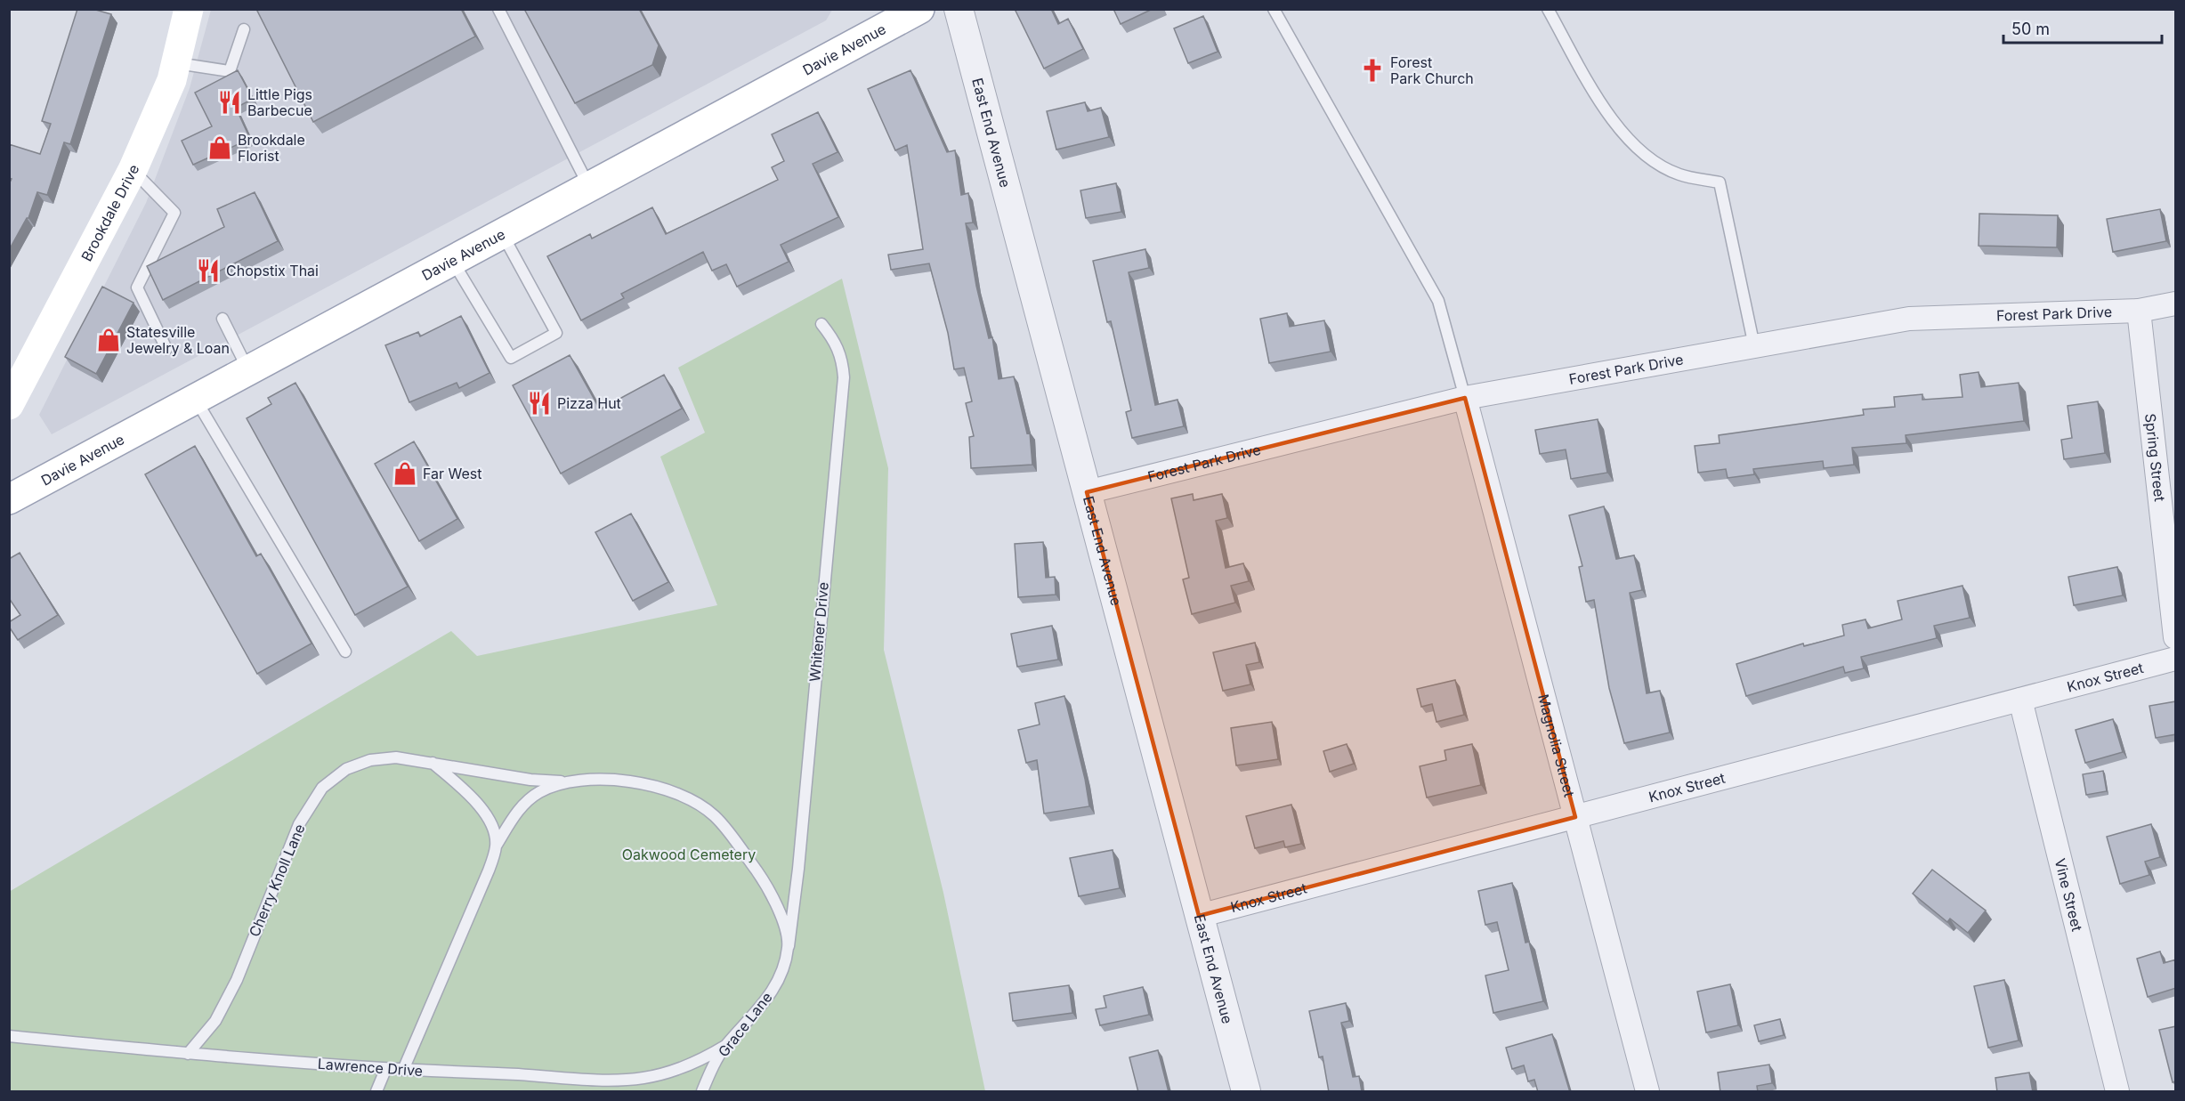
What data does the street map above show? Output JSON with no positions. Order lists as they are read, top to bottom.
{
  "streets": {
    "main road": ["Davie Avenue", "Brookdale Drive"],
    "street": [
      "East End Avenue",
      "Forest Park Drive",
      "Spring Street",
      "Knox Street",
      "Magnolia Street",
      "Vine Street"
    ],
    "lane": [
      "Whitener Drive",
      "Cherry Knoll Lane",
      "Grace Lane",
      "Lawrence Drive"
    ]
  },
  "crossings": [
    ["East End Avenue", "Forest Park Drive"],
    ["East End Avenue", "Knox Street"],
    ["Forest Park Drive", "Spring Street"],
    ["Forest Park Drive", "Magnolia Street"],
    ["Whitener Drive", "Grace Lane"],
    ["Knox Street", "Magnolia Street"],
    ["Knox Street", "Vine Street"],
    ["Cherry Knoll Lane", "Lawrence Drive"],
    ["Grace Lane", "Lawrence Drive"]
  ],
  "parks": ["Oakwood Cemetery"],
  "places": {
    "church": ["Forest Park Church"],
    "restaurant": ["Little Pigs Barbecue", "Chopstix Thai", "Pizza Hut"],
    "shop": ["Brookdale Florist", "Statesville Jewelry & Loan", "Far West"]
  },
  "scale_bar": "50 m"
}
